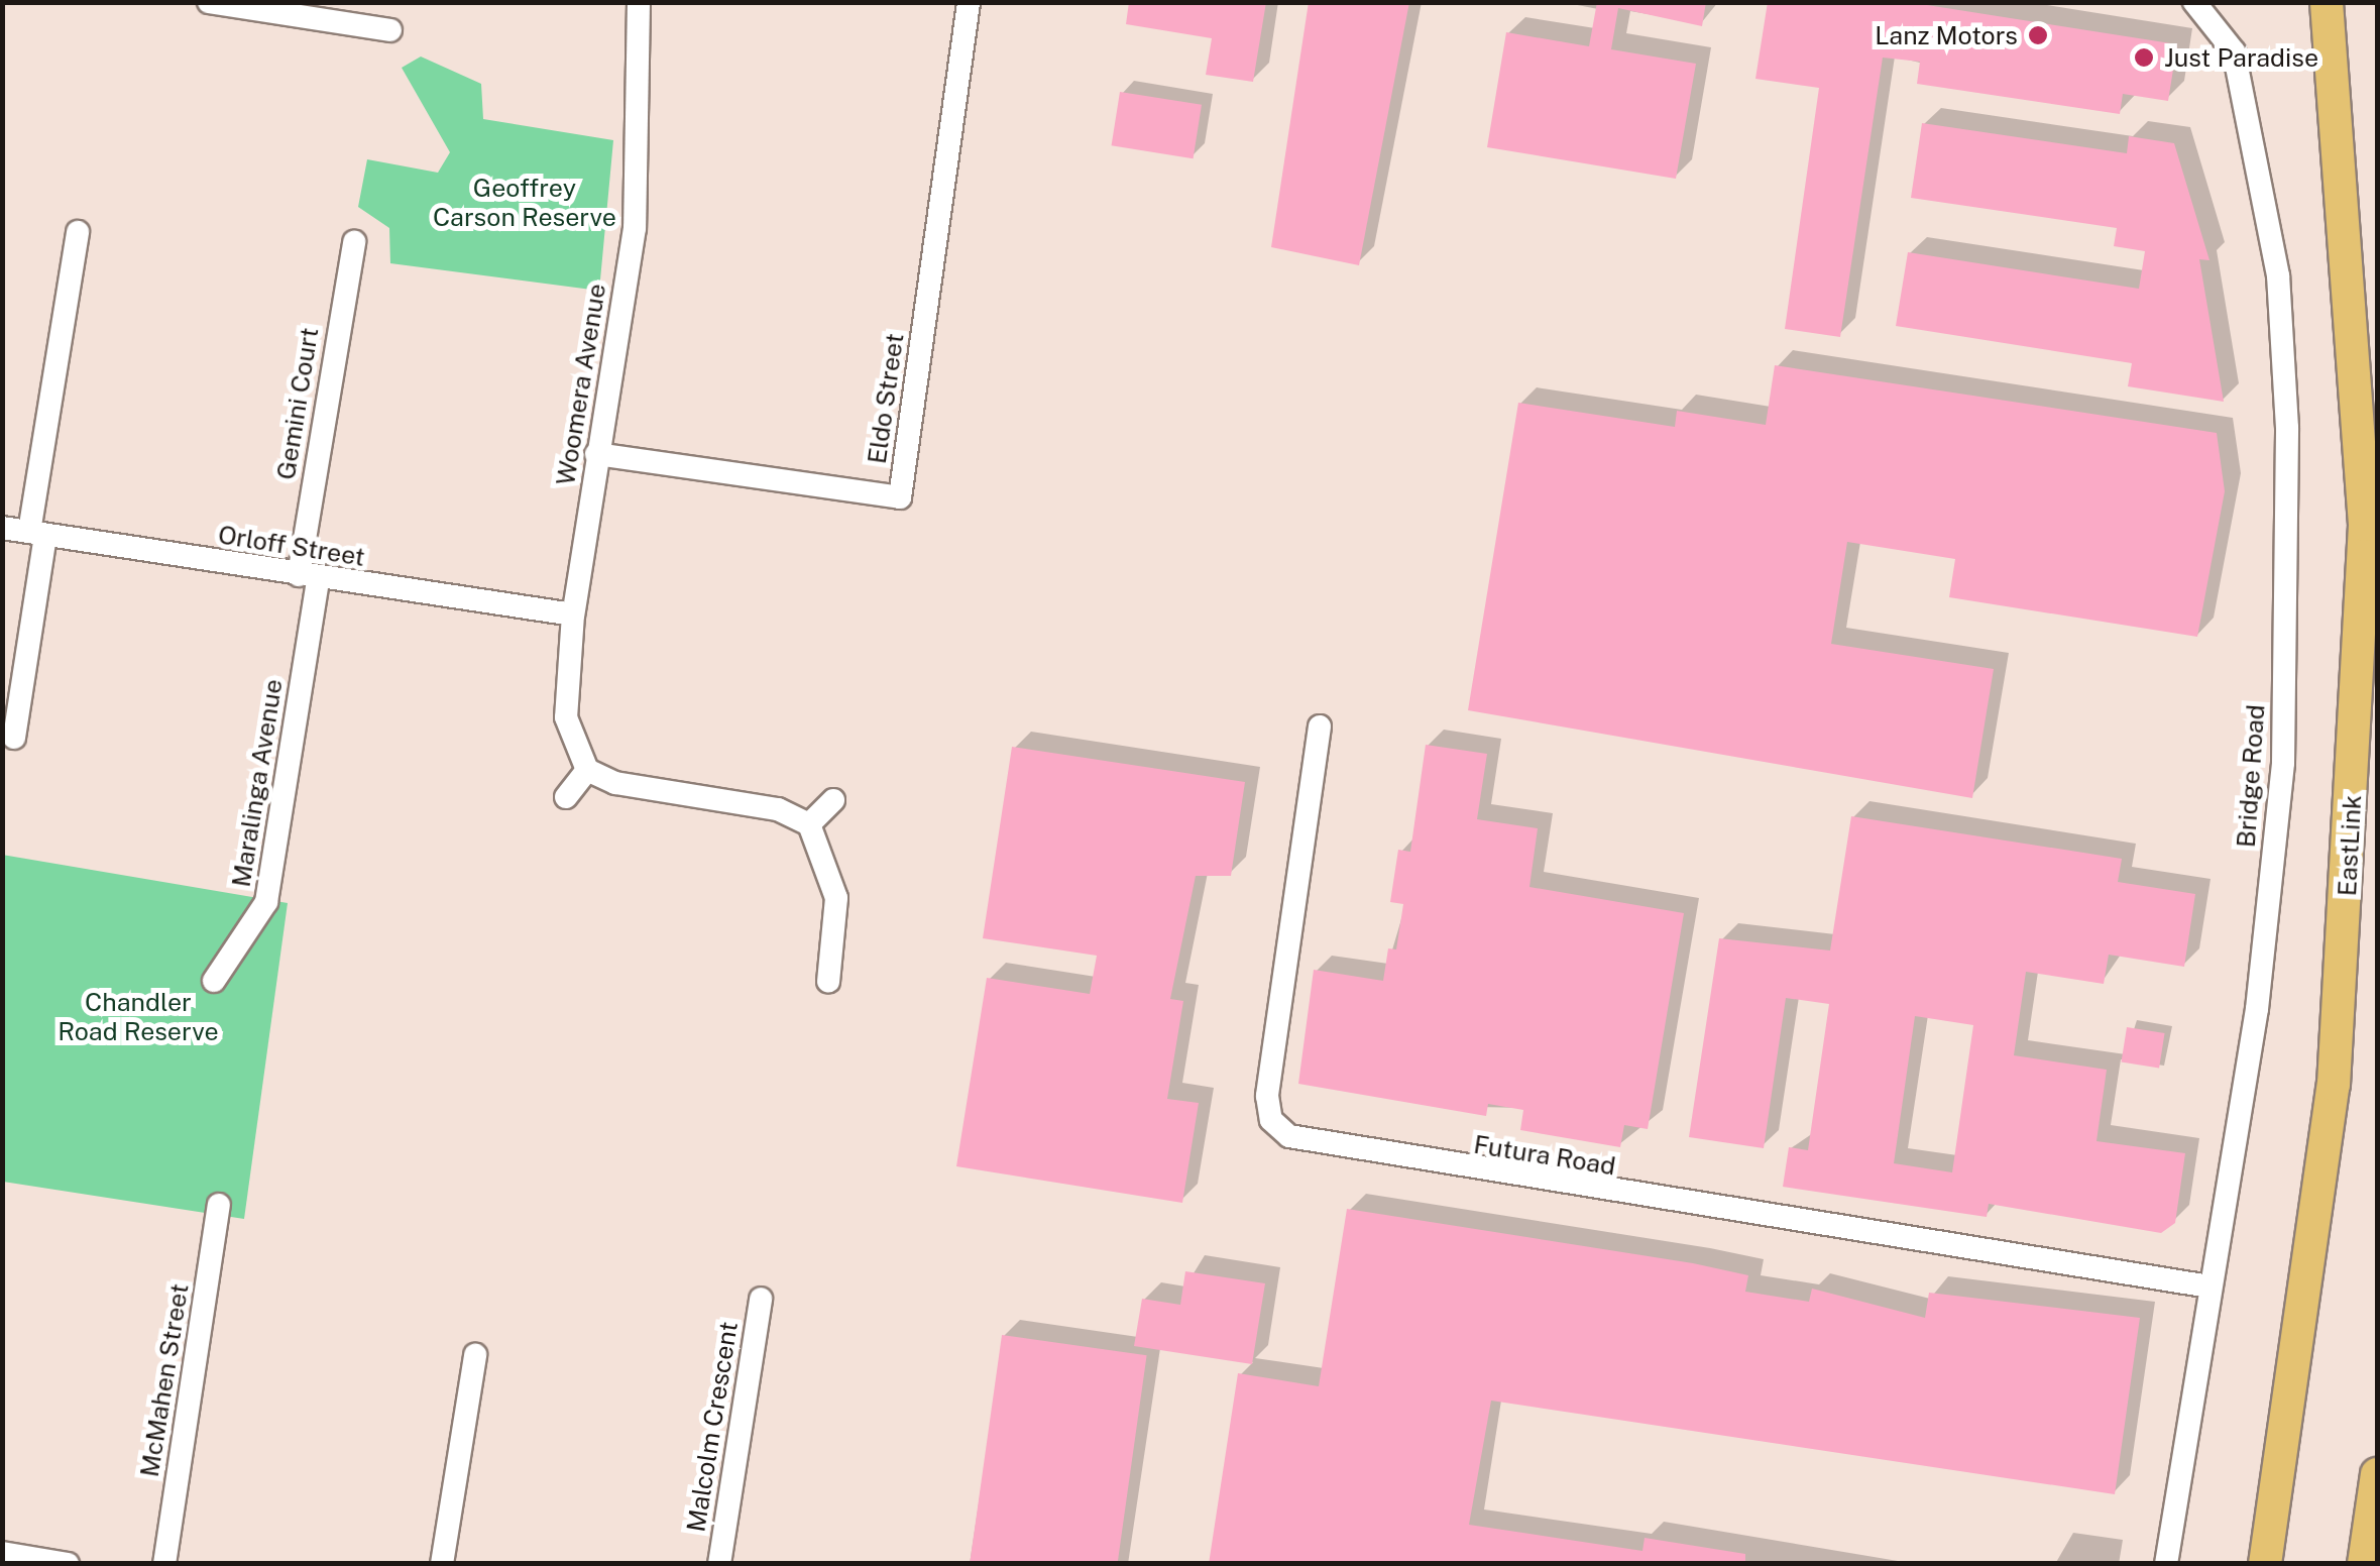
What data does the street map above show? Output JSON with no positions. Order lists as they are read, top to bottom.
{
  "streets": {
    "highway": ["EastLink"],
    "street": [
      "Woomera Avenue",
      "Eldo Street",
      "Gemini Court",
      "Orloff Street",
      "Bridge Road",
      "Maralinga Avenue",
      "Futura Road",
      "McMahen Street",
      "Malcolm Crescent"
    ]
  },
  "crossings": [
    ["Woomera Avenue", "Eldo Street"],
    ["Woomera Avenue", "Orloff Street"],
    ["Gemini Court", "Orloff Street"],
    ["Gemini Court", "Maralinga Avenue"],
    ["Orloff Street", "Maralinga Avenue"],
    ["Bridge Road", "Futura Road"]
  ],
  "parks": ["Geoffrey Carson Reserve", "Chandler Road Reserve"],
  "places": ["Lanz Motors", "Just Paradise"]
}
